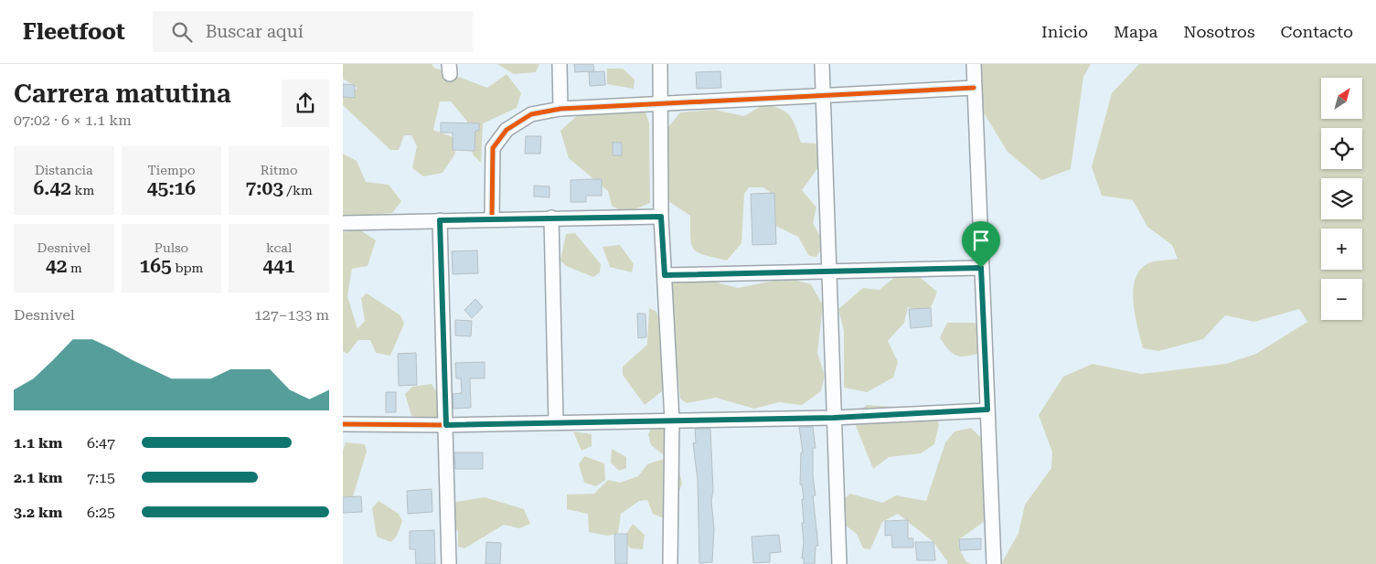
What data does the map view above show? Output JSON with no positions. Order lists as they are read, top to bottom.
{
  "north": "top right",
  "page": {
    "header": "Fleetfoot",
    "search": "Buscar aquí",
    "nav": [
      "Inicio",
      "Mapa",
      "Nosotros",
      "Contacto"
    ],
    "heading": ["Carrera matutina", "07:02 · 6 × 1.1 km"],
    "map_buttons": ["+", "−"],
    "stats": [
      ["Distancia", "6.42 km"],
      ["Tiempo", "45:16"],
      ["Ritmo", "7:03 /km"],
      ["Desnivel", "42 m"],
      ["Pulso", "165 bpm"],
      ["kcal", "441"]
    ],
    "chart": ["Desnivel", "127–133 m"],
    "list": [
      {
        "name": "1.1 km",
        "note": "6:47"
      },
      {
        "name": "2.1 km",
        "note": "7:15"
      },
      {
        "name": "3.2 km",
        "note": "6:25"
      }
    ]
  }
}
